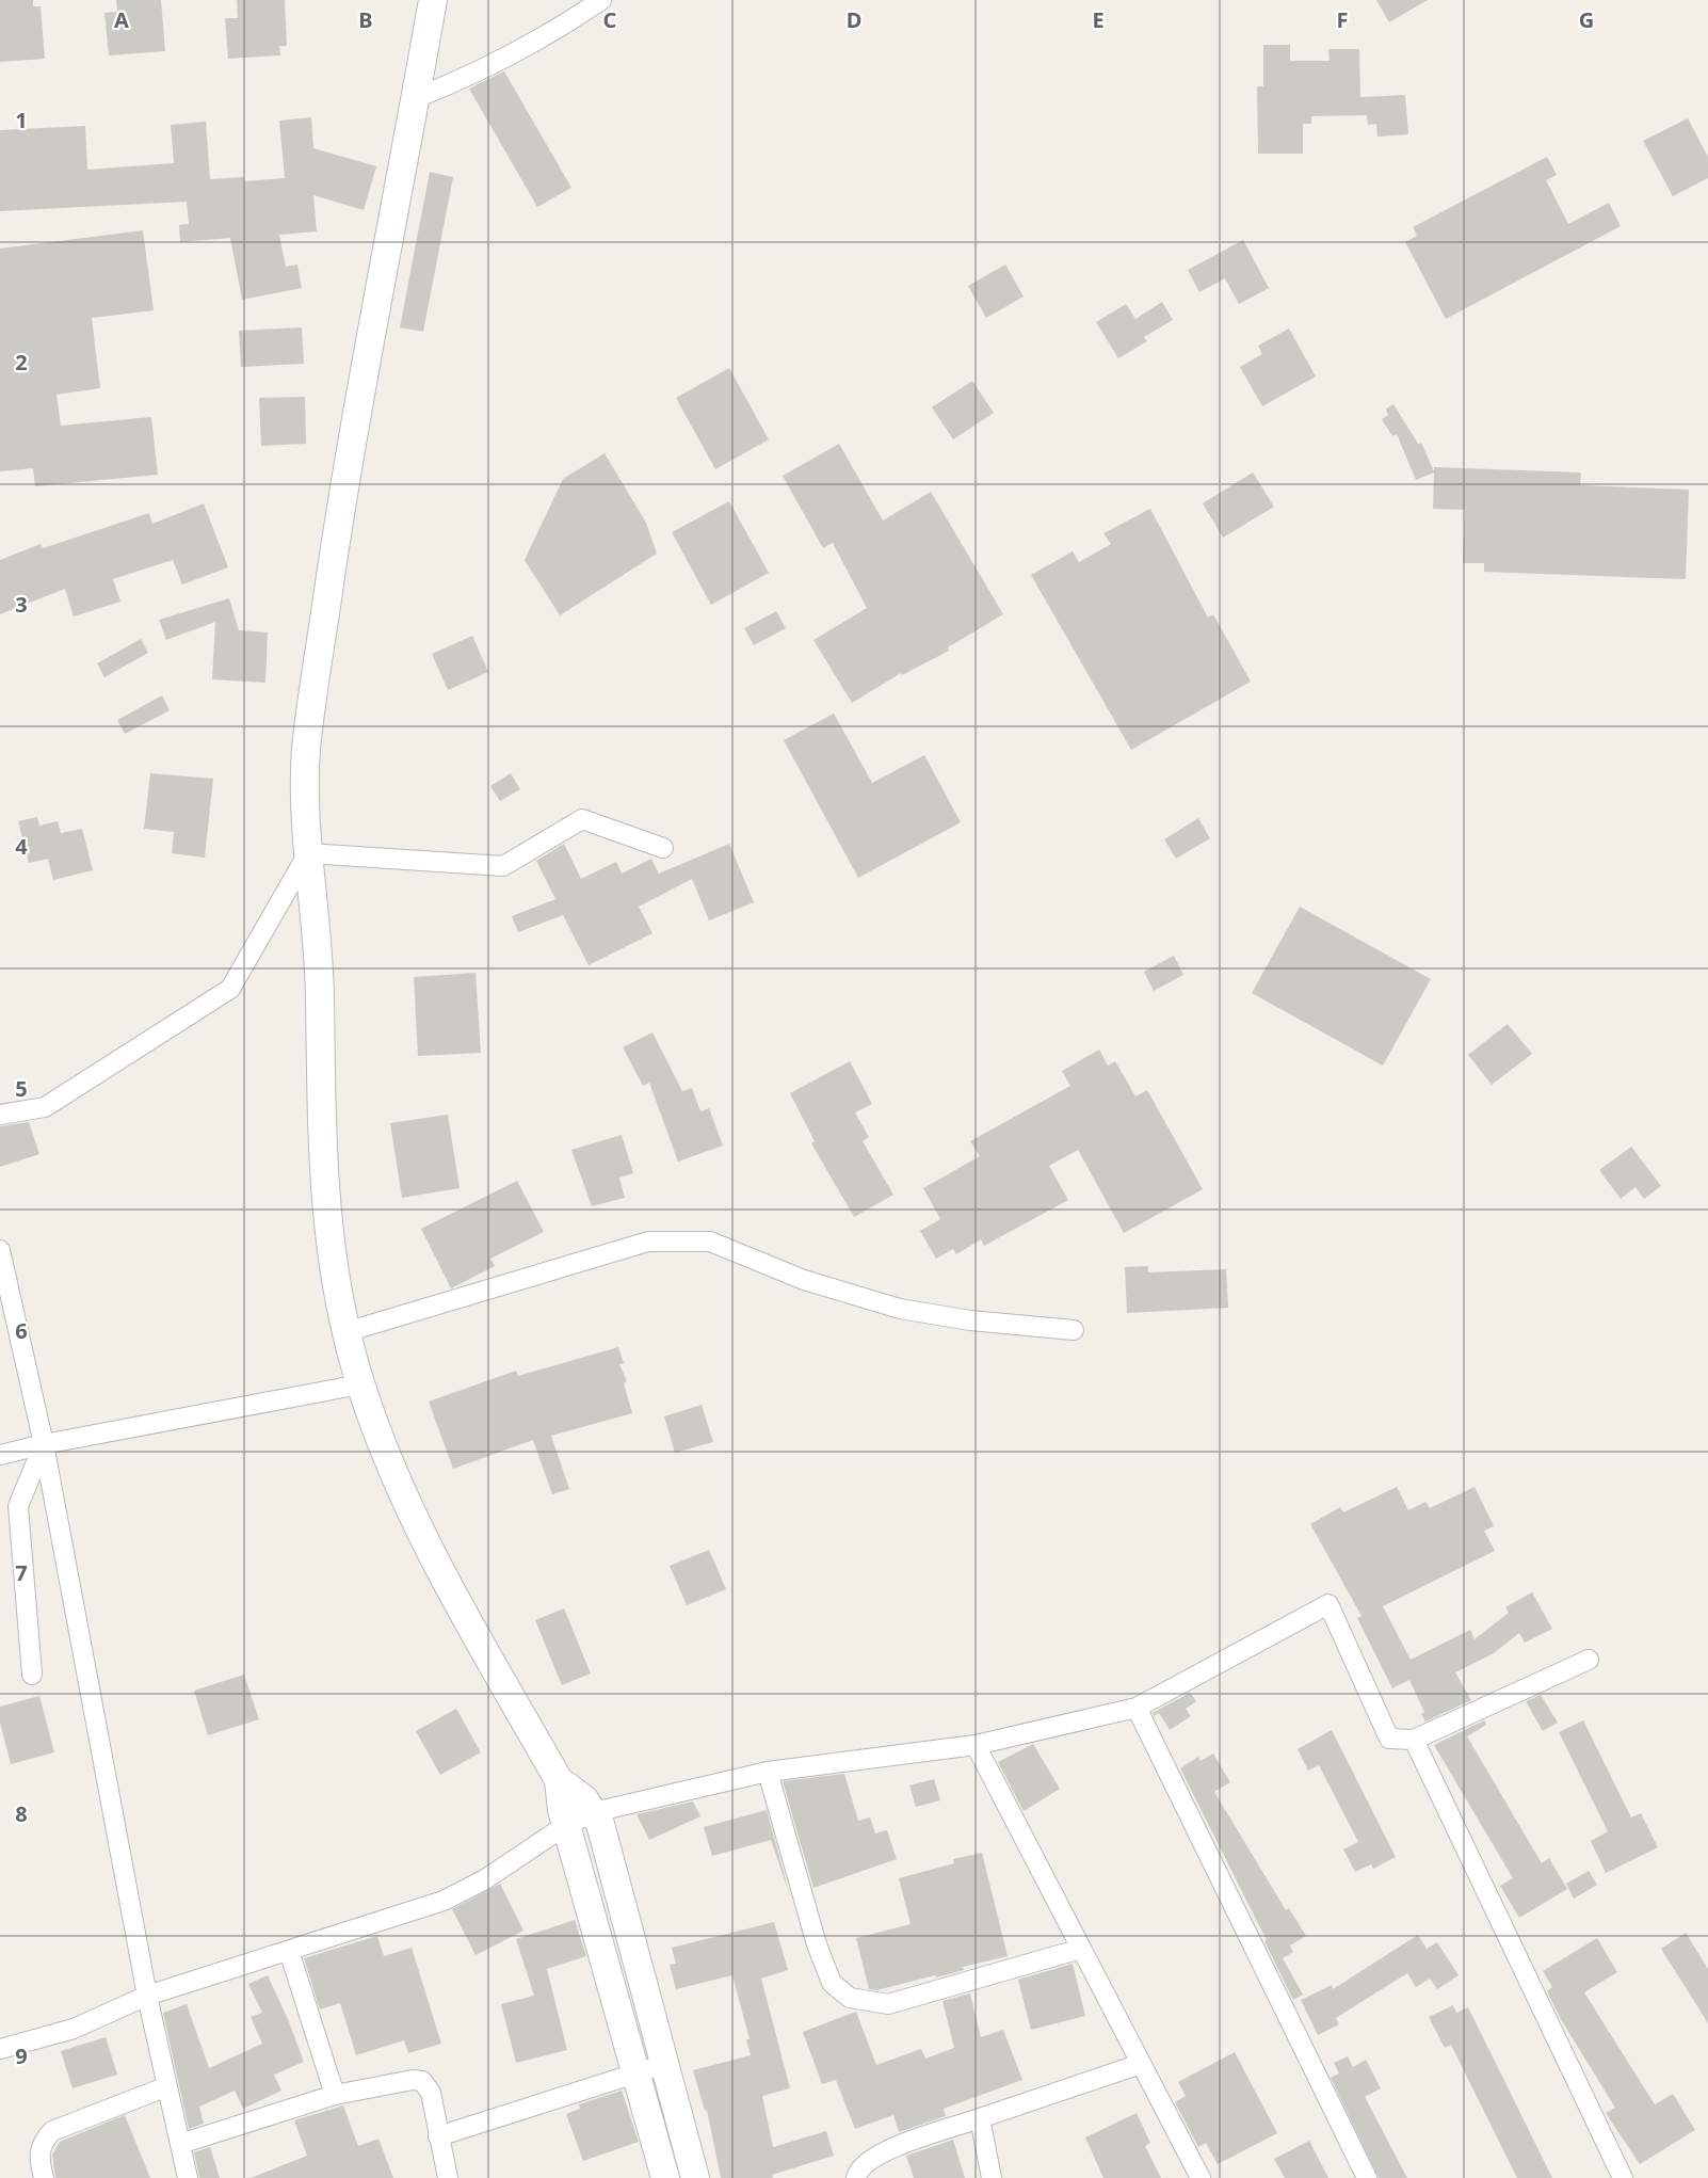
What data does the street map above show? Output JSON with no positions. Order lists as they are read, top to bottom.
{
  "grid": {
    "columns": [
      "A",
      "B",
      "C",
      "D",
      "E",
      "F",
      "G"
    ],
    "rows": [
      "1",
      "2",
      "3",
      "4",
      "5",
      "6",
      "7",
      "8",
      "9"
    ]
  }
}
